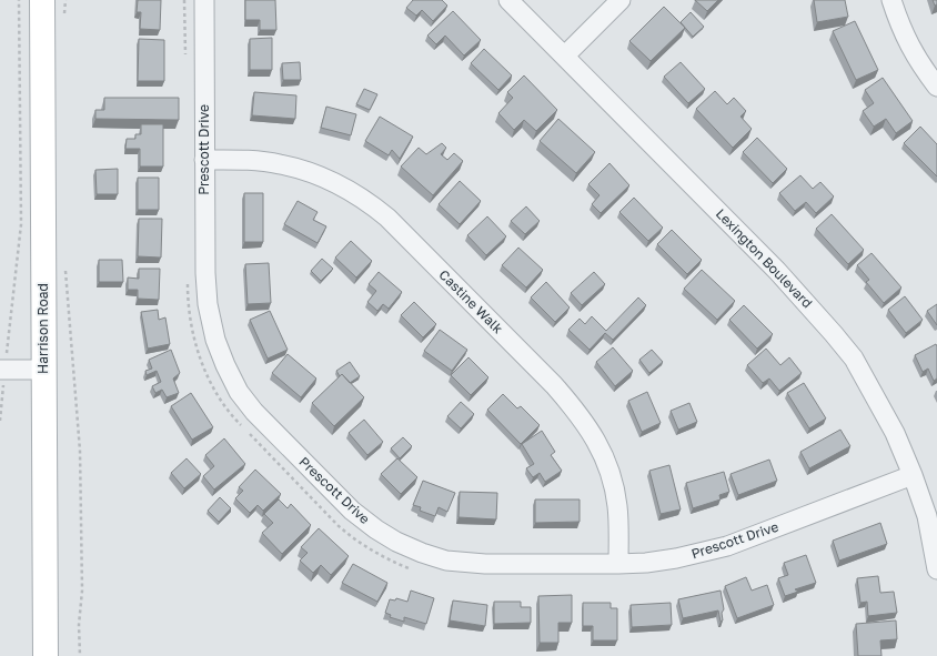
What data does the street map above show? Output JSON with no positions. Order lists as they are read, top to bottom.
{
  "streets": {
    "street": [
      "Prescott Drive",
      "Lexington Boulevard",
      "Castine Walk",
      "Harrison Road"
    ]
  },
  "crossings": [
    ["Prescott Drive", "Lexington Boulevard"],
    ["Prescott Drive", "Castine Walk"]
  ]
}
